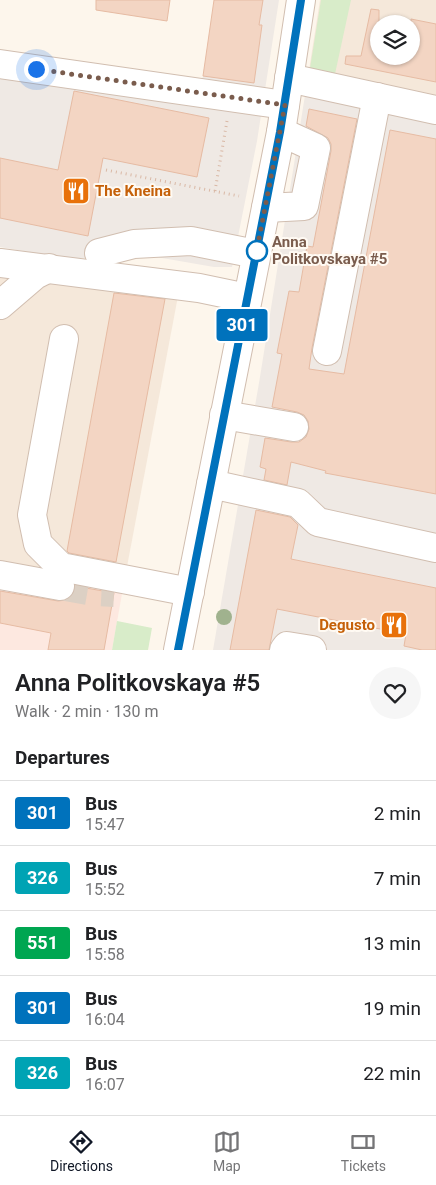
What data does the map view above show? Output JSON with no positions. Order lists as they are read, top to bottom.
{
  "places": {
    "restaurant": ["The Kneina", "Degusto"],
    "other": ["Anna Politkovskaya #5"]
  },
  "lines": ["bus line 301"],
  "page": {
    "on_map": "301",
    "heading": [
      ["Anna Politkovskaya #5", "Walk · 2 min · 130 m"],
      "Departures"
    ],
    "list": [
      {
        "mark": "301",
        "name": "Bus",
        "note": "15:47",
        "value": "2 min"
      },
      {
        "mark": "326",
        "name": "Bus",
        "note": "15:52",
        "value": "7 min"
      },
      {
        "mark": "551",
        "name": "Bus",
        "note": "15:58",
        "value": "13 min"
      },
      {
        "mark": "301",
        "name": "Bus",
        "note": "16:04",
        "value": "19 min"
      },
      {
        "mark": "326",
        "name": "Bus",
        "note": "16:07",
        "value": "22 min"
      }
    ],
    "tabs": ["Directions", "Map", "Tickets"]
  }
}
